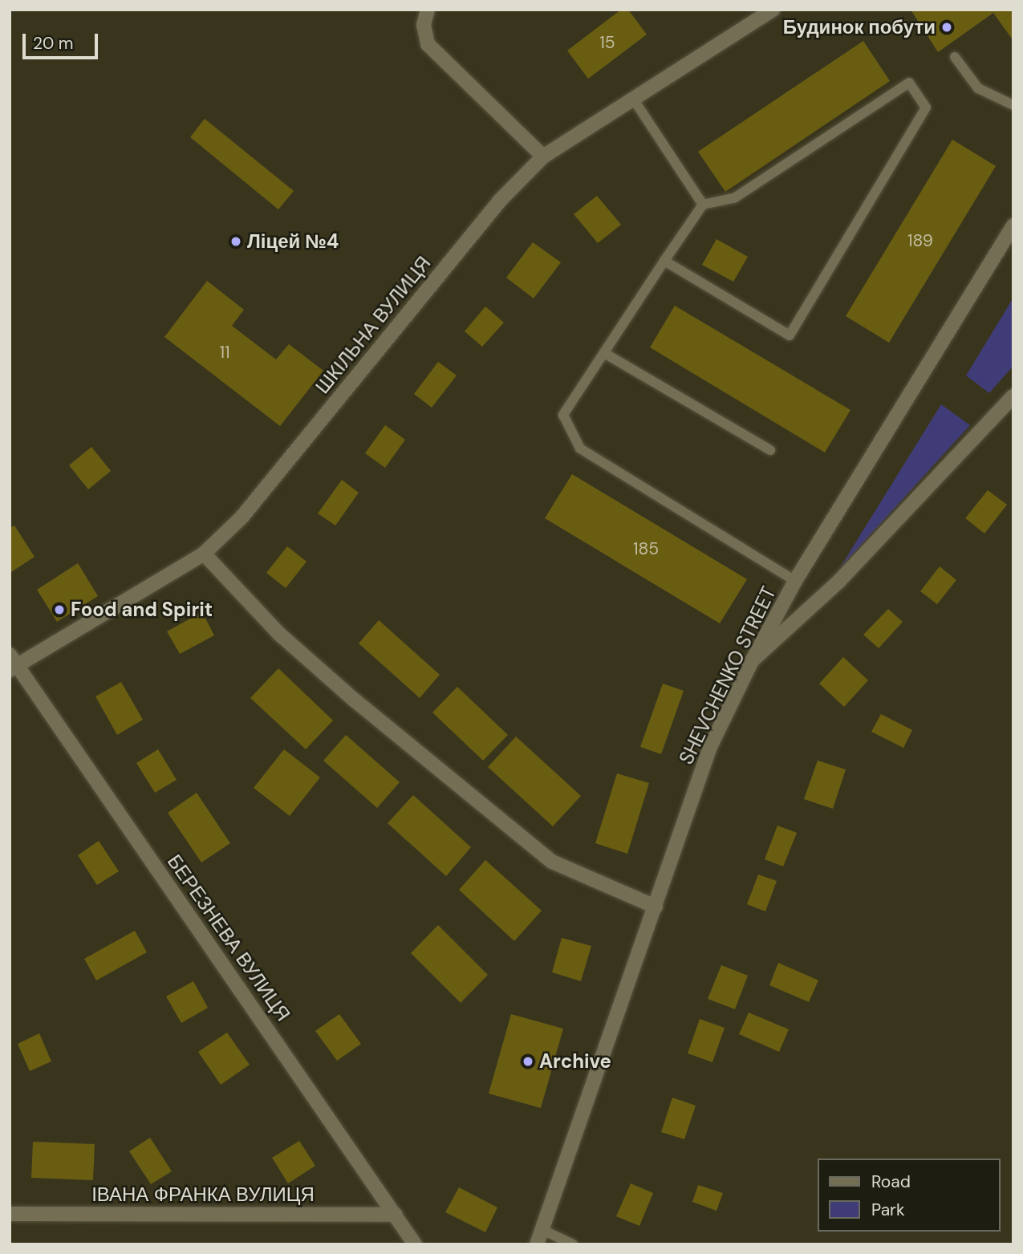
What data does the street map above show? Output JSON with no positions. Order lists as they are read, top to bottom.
{
  "streets": {
    "street": [
      "ШКІЛЬНА ВУЛИЦЯ",
      "SHEVCHENKO STREET",
      "БЕРЕЗНЕВА ВУЛИЦЯ",
      "ІВАНА ФРАНКА ВУЛИЦЯ"
    ]
  },
  "crossings": [
    ["ШКІЛЬНА ВУЛИЦЯ", "БЕРЕЗНЕВА ВУЛИЦЯ"],
    ["БЕРЕЗНЕВА ВУЛИЦЯ", "ІВАНА ФРАНКА ВУЛИЦЯ"]
  ],
  "places": [
    "Будинок побути",
    "Ліцей №4",
    "Food and Spirit",
    "Archive"
  ],
  "house_numbers": [
    "15",
    "189",
    "11",
    "185"
  ],
  "legend": ["Road", "Park"],
  "scale_bar": "20 m"
}
